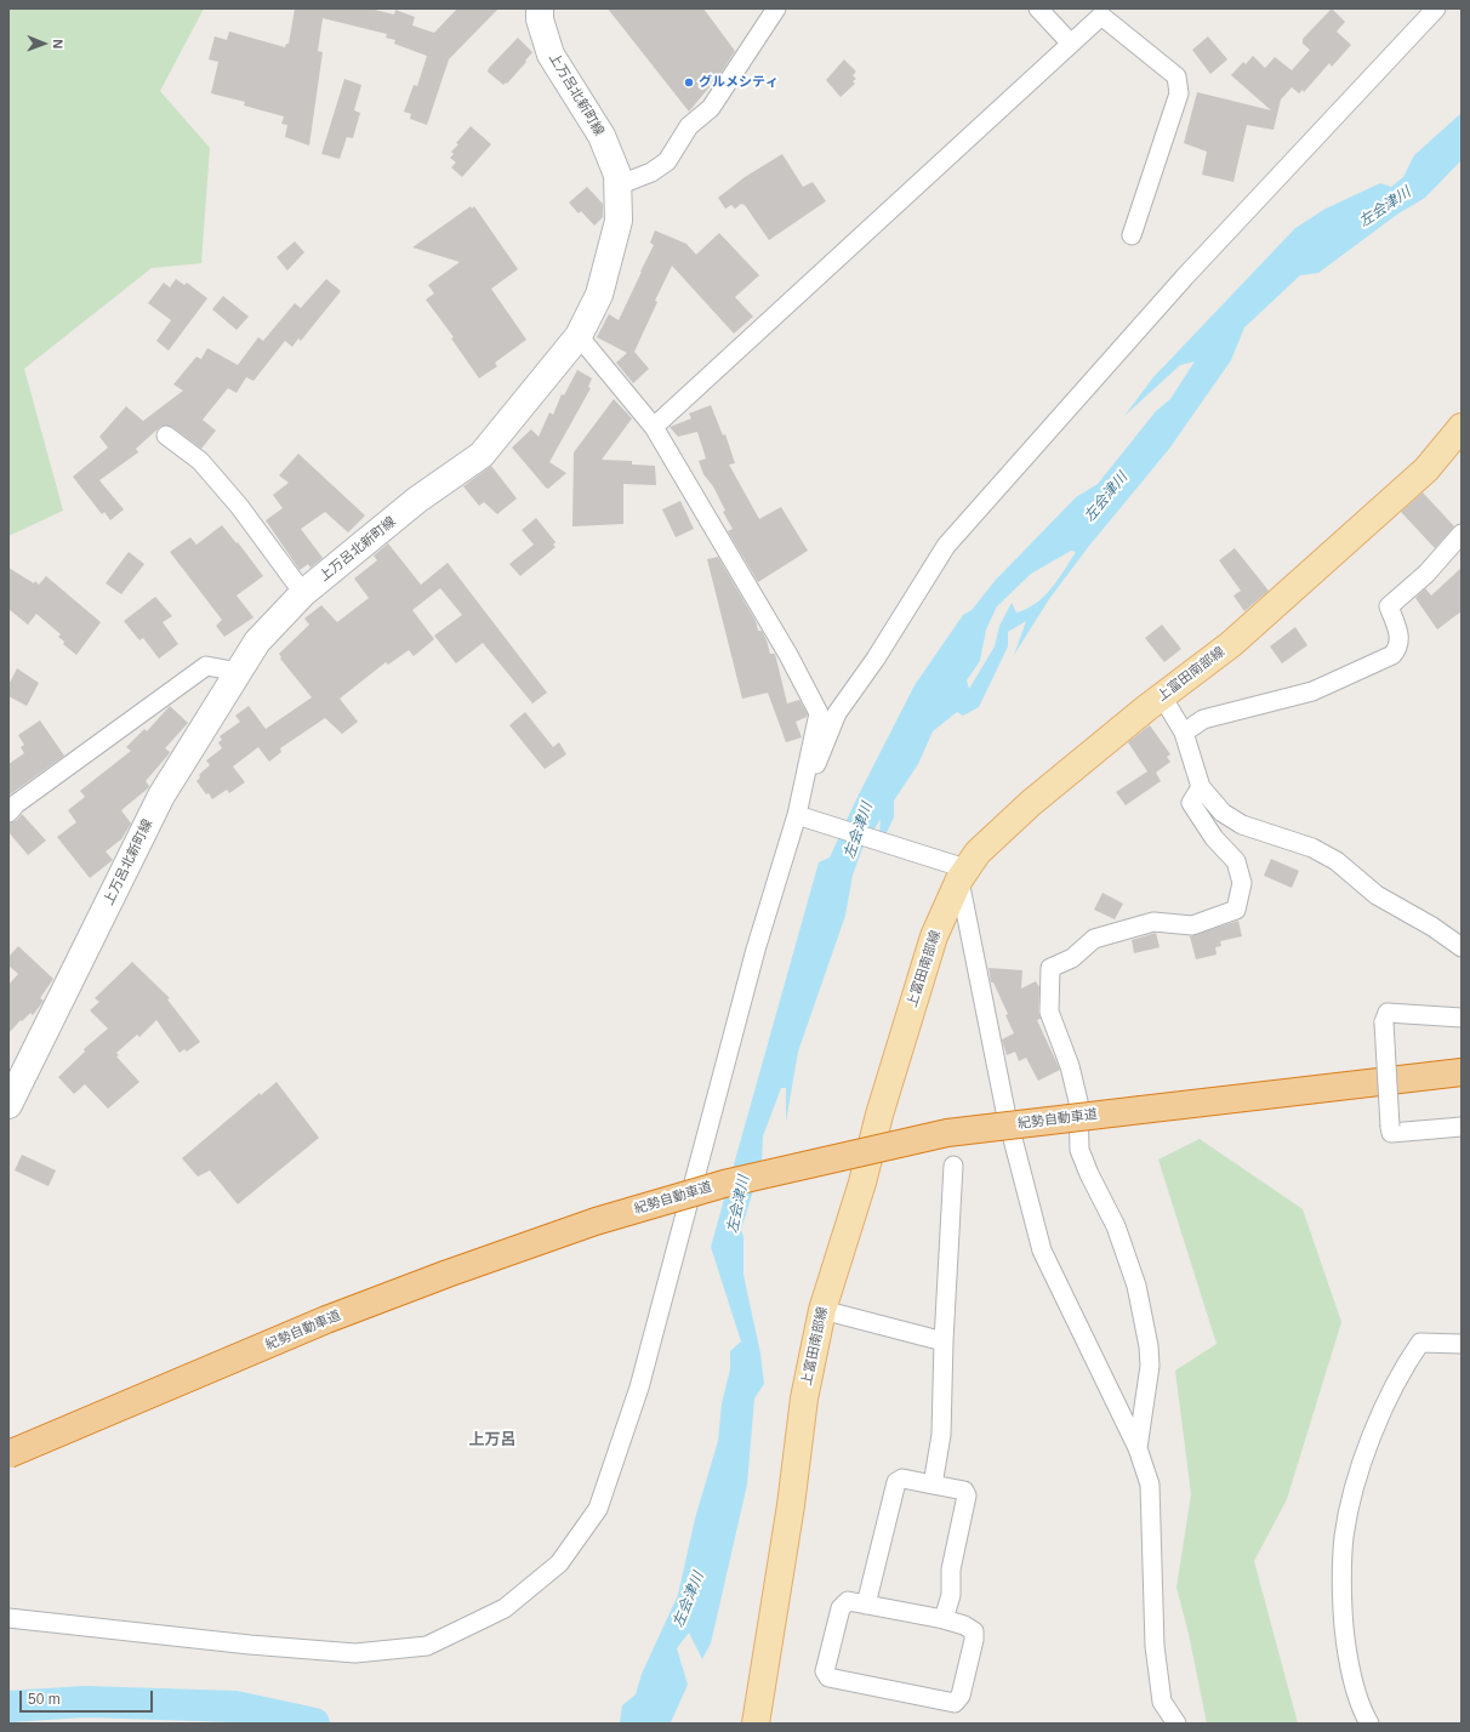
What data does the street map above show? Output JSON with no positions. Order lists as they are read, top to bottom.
{
  "streets": {
    "highway": ["紀勢自動車道"],
    "main road": ["上万呂北新町線", "上富田南部線"]
  },
  "districts": ["上万呂"],
  "water": ["左会津川"],
  "places": ["グルメシティ"],
  "scale_bar": "50 m",
  "north": "right"
}
